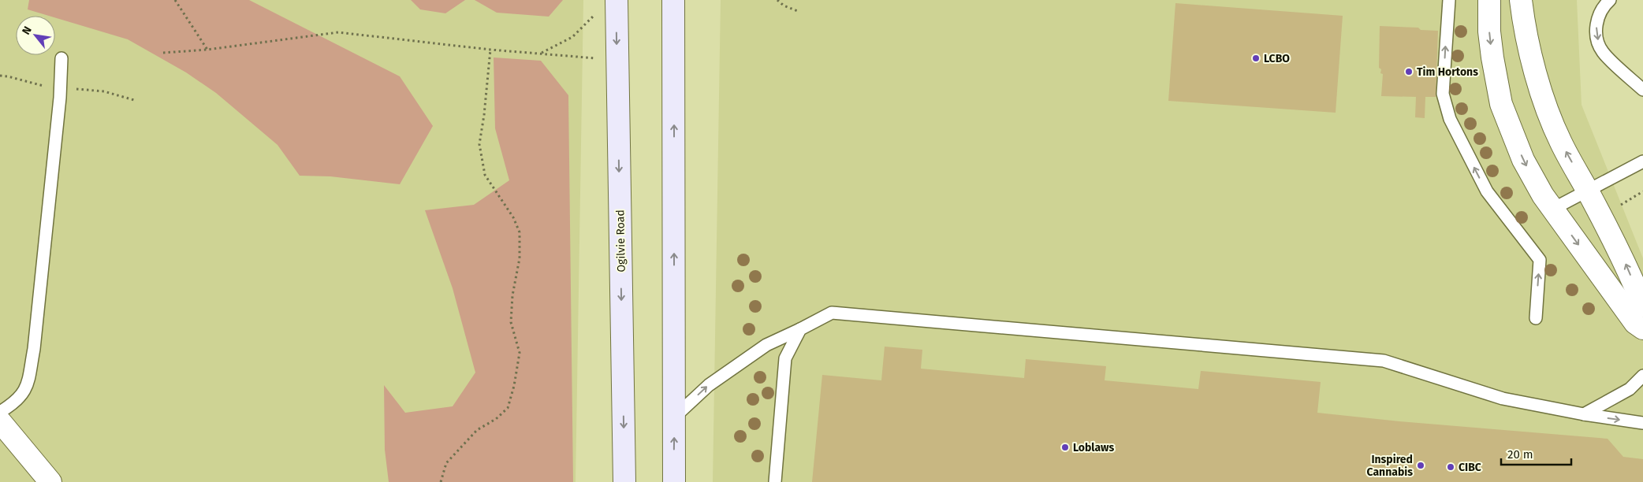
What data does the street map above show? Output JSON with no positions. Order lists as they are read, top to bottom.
{
  "streets": {
    "main road": ["Ogilvie Road"]
  },
  "places": [
    "LCBO",
    "Tim Hortons",
    "Loblaws",
    "Inspired Cannabis",
    "CIBC"
  ],
  "scale_bar": "20 m",
  "north": "top left"
}
